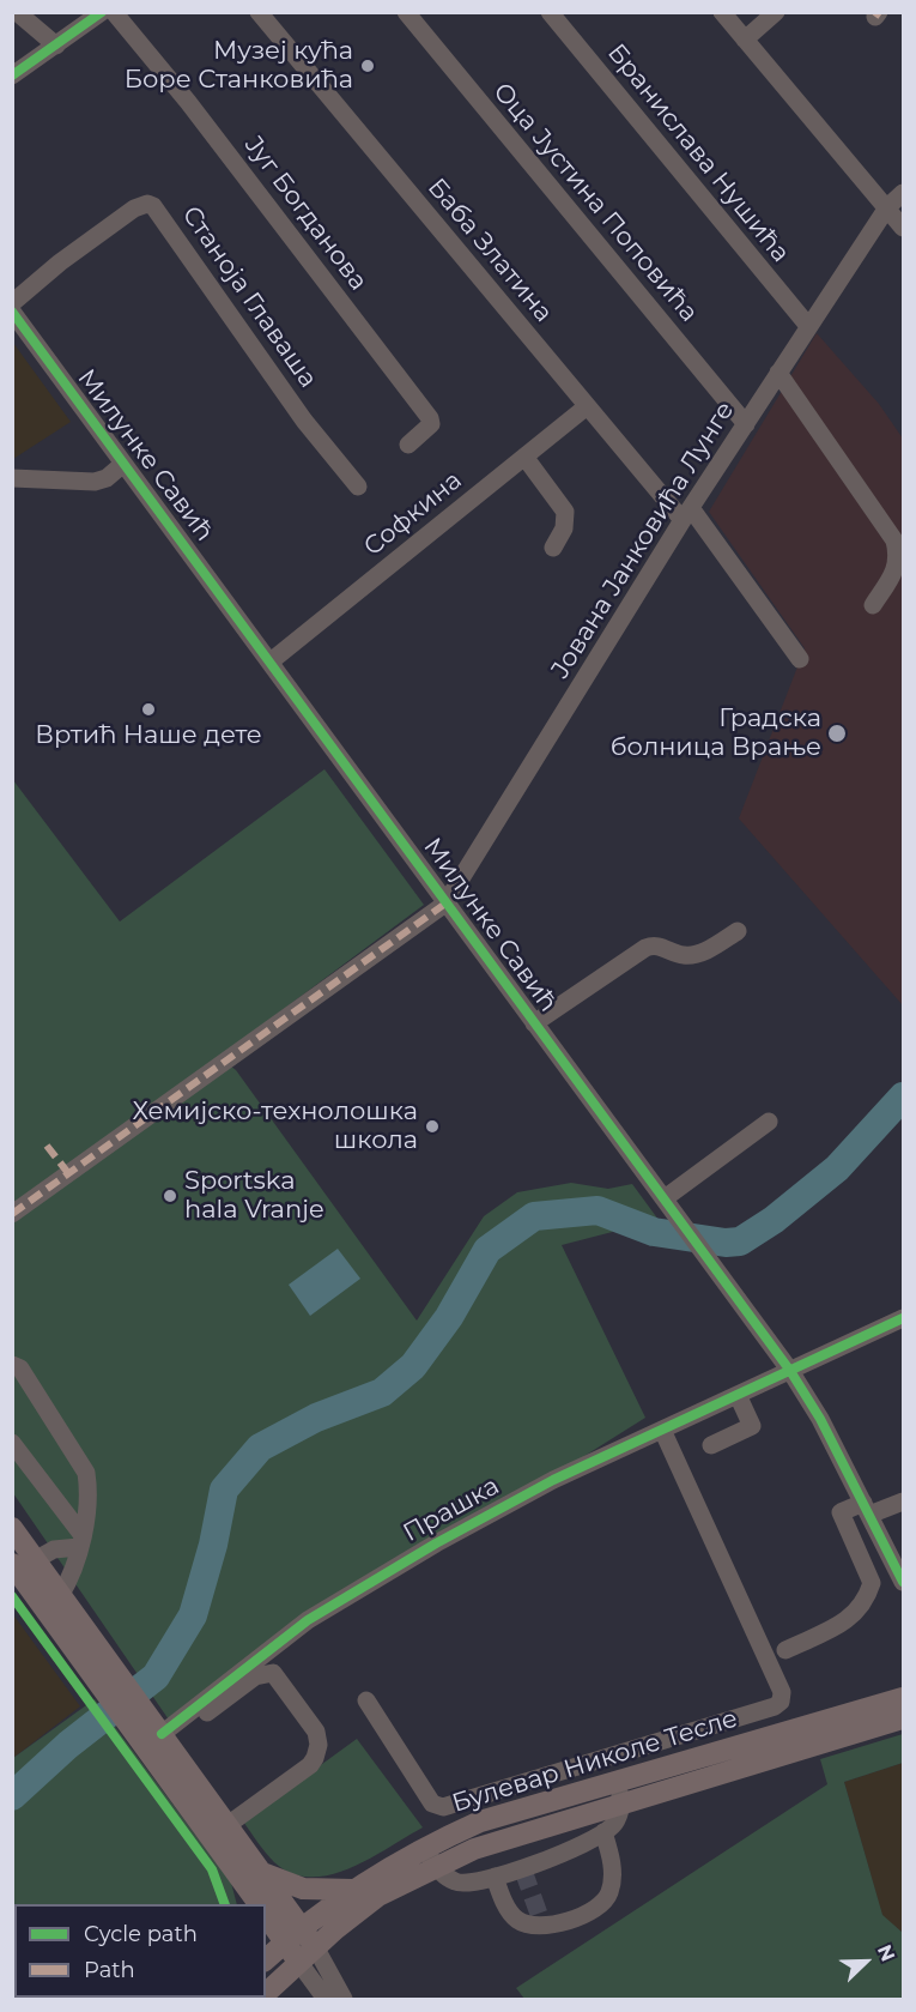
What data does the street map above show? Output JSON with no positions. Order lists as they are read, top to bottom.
{
  "streets": {
    "main road": ["Булевар Николе Тесле"],
    "street": [
      "Бранислава Нушића",
      "Оца Јустина Поповића",
      "Југ Богданова",
      "Баба Златина",
      "Станоја Главаша",
      "Милунке Савић",
      "Софкина",
      "Јована Јанковића Лунге",
      "Прашка"
    ]
  },
  "crossings": [
    ["Бранислава Нушића", "Јована Јанковића Лунге"],
    ["Оца Јустина Поповића", "Јована Јанковића Лунге"],
    ["Баба Златина", "Софкина"],
    ["Баба Златина", "Јована Јанковића Лунге"],
    ["Милунке Савић", "Софкина"],
    ["Милунке Савић", "Јована Јанковића Лунге"],
    ["Милунке Савић", "Прашка"]
  ],
  "places": [
    "Музеј кућа Боре Станковића",
    "Вртић Наше дете",
    "Градска болница Врање",
    "Хемијско-технолошка школа",
    "Sportska hala Vranje"
  ],
  "legend": ["Cycle path", "Path"],
  "north": "top right"
}
